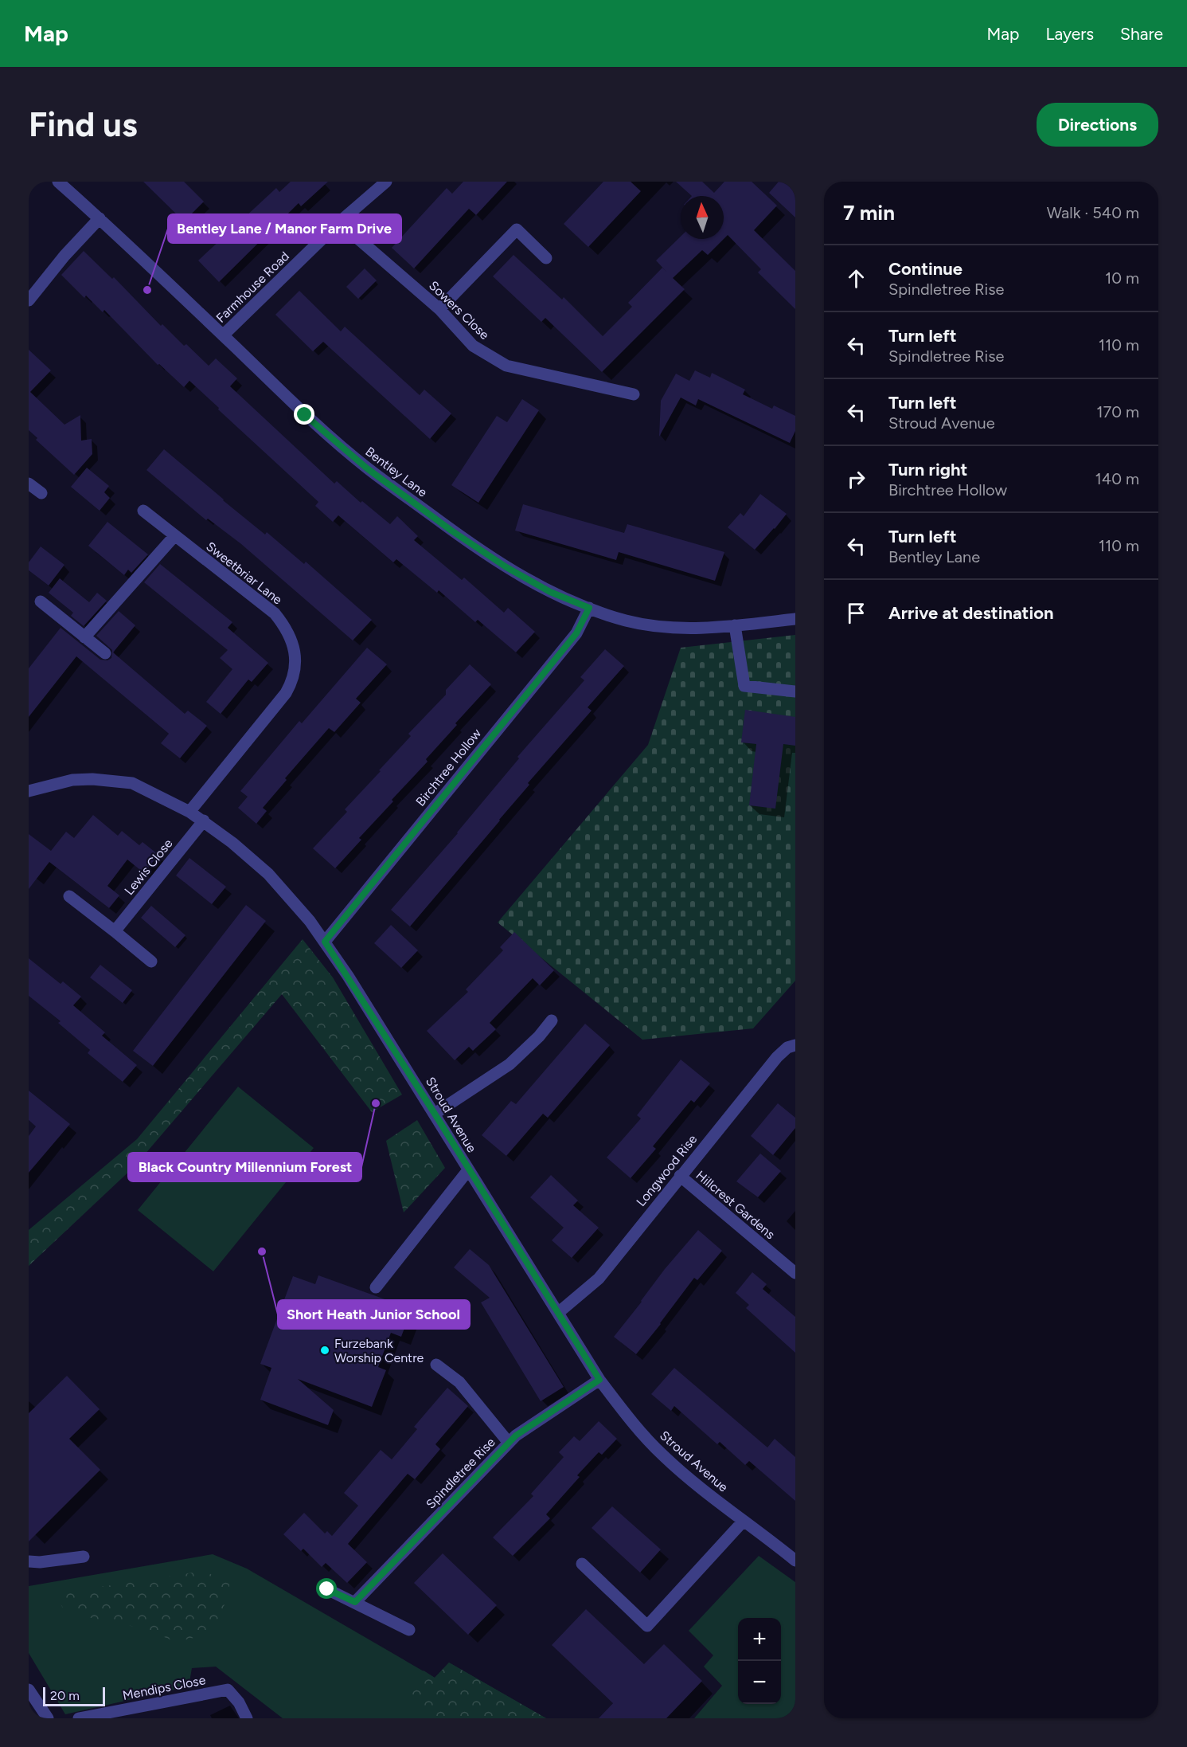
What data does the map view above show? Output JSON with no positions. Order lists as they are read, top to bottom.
{
  "streets": {
    "street": [
      "Farmhouse Road",
      "Sowers Close",
      "Bentley Lane",
      "Sweetbriar Lane",
      "Birchtree Hollow",
      "Lewis Close",
      "Stroud Avenue",
      "Longwood Rise",
      "Hillcrest Gardens",
      "Spindletree Rise",
      "Mendips Close"
    ]
  },
  "crossings": [
    ["Farmhouse Road", "Sowers Close"],
    ["Farmhouse Road", "Bentley Lane"],
    ["Bentley Lane", "Birchtree Hollow"],
    ["Sweetbriar Lane", "Stroud Avenue"],
    ["Birchtree Hollow", "Stroud Avenue"],
    ["Lewis Close", "Stroud Avenue"],
    ["Stroud Avenue", "Longwood Rise"],
    ["Stroud Avenue", "Spindletree Rise"],
    ["Longwood Rise", "Hillcrest Gardens"]
  ],
  "places": [
    "Bentley Lane / Manor Farm Drive",
    "Black Country Millennium Forest",
    "Short Heath Junior School",
    "Furzebank Worship Centre"
  ],
  "scale_bar": "20 m",
  "north": "top",
  "page": {
    "header": "Map",
    "nav": ["Map", "Layers", "Share"],
    "buttons": "Directions",
    "title": "Find us",
    "heading": ["7 min", "Walk · 540 m"],
    "list": [
      ["Continue", "Spindletree Rise", "10 m"],
      ["Turn left", "Spindletree Rise", "110 m"],
      ["Turn left", "Stroud Avenue", "170 m"],
      ["Turn right", "Birchtree Hollow", "140 m"],
      ["Turn left", "Bentley Lane", "110 m"],
      "Arrive at destination"
    ],
    "map_buttons": ["+", "−"],
    "scale": "20 m"
  }
}
